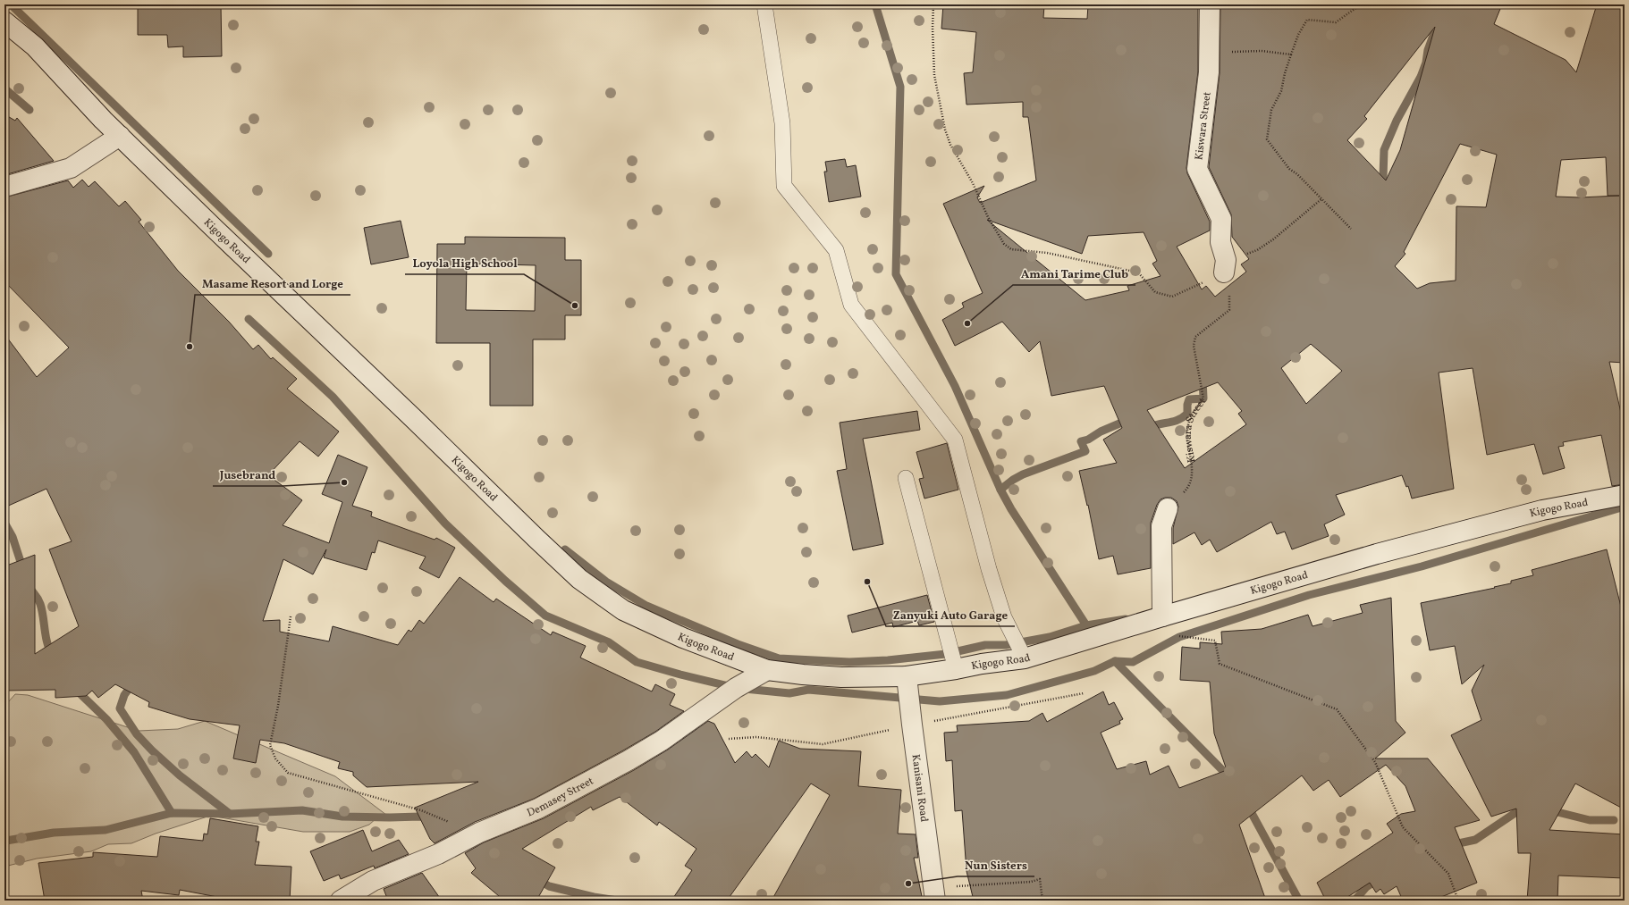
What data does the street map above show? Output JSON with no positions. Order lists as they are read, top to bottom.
{
  "streets": {
    "main road": [
      "Kiswara Street",
      "Kigogo Road",
      "Kanisani Road",
      "Demasey Street"
    ]
  },
  "crossings": [
    ["Kigogo Road", "Kanisani Road"],
    ["Kigogo Road", "Demasey Street"]
  ],
  "places": [
    "Loyola High School",
    "Amani Tarime Club",
    "Masame Resort and Lorge",
    "Jusebrand",
    "Zanyuki Auto Garage",
    "Nun Sisters"
  ]
}
